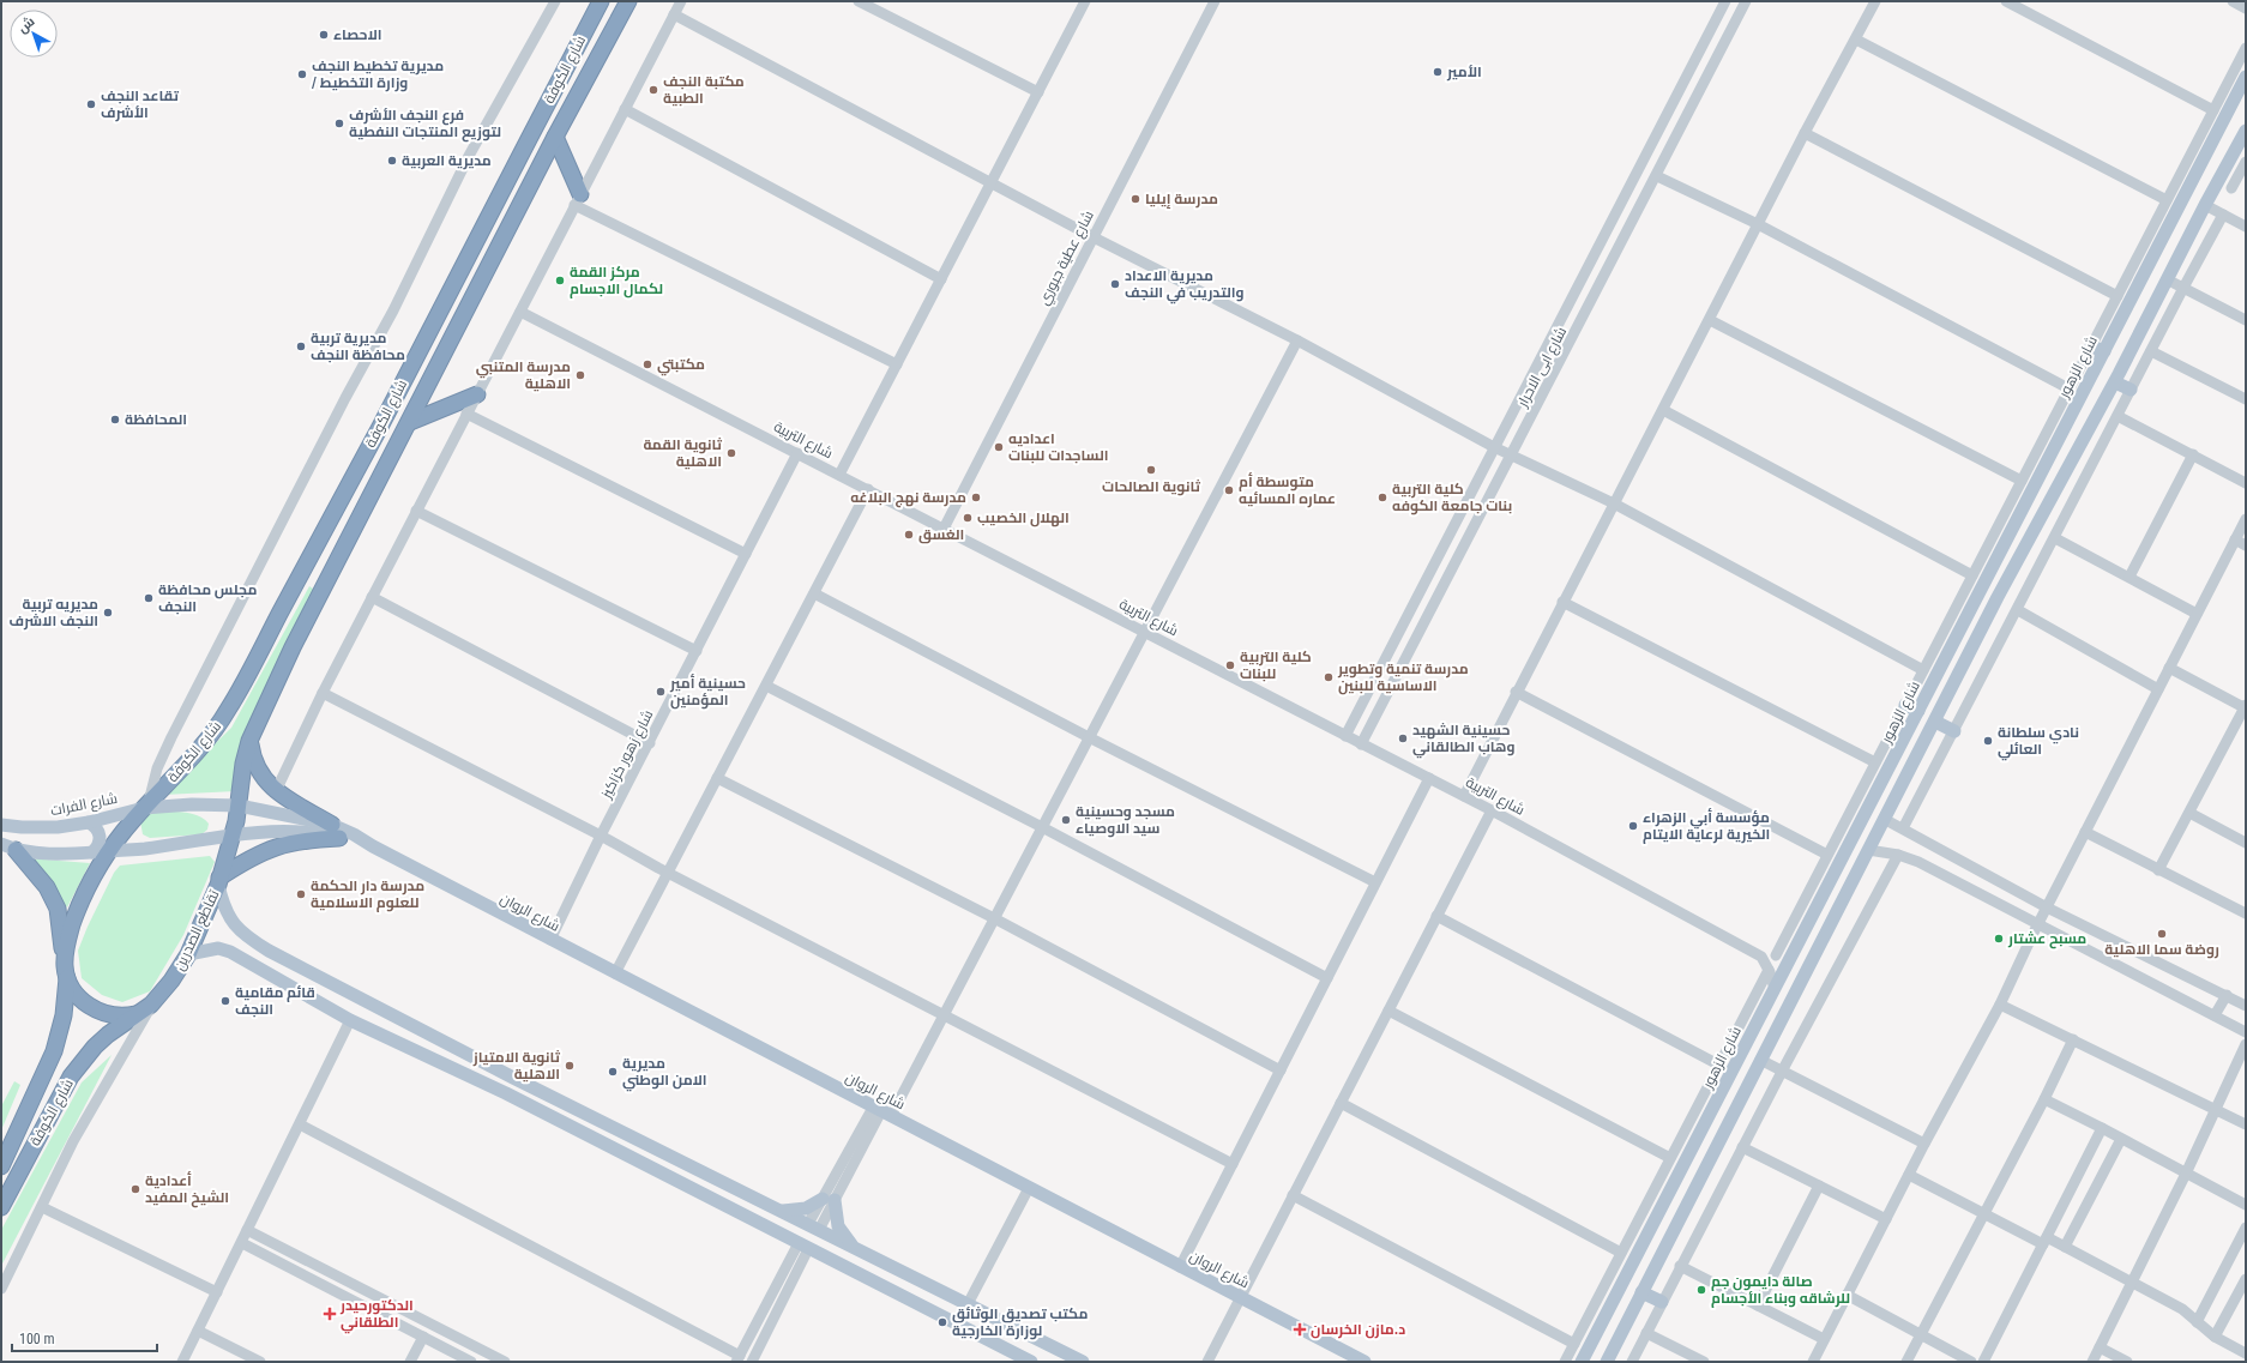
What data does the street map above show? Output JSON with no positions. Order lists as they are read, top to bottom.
{
  "streets": {
    "highway": ["شارع الكوفة", "تقاطع الصدرين"],
    "main road": ["شارع الزهور", "شارع الفرات", "شارع الروان"],
    "street": [
      "شارع عطية جبوري",
      "شارع ابی الاحرار",
      "شارع التربية",
      "شارع زهور كزاكيز"
    ]
  },
  "crossings": [
    ["شارع الكوفة", "شارع الفرات"],
    ["شارع الكوفة", "شارع الروان"],
    ["شارع الكوفة", "تقاطع الصدرين"],
    ["شارع عطية جبوري", "شارع التربية"],
    ["شارع ابی الاحرار", "شارع التربية"],
    ["شارع التربية", "شارع زهور كزاكيز"],
    ["شارع زهور كزاكيز", "شارع الروان"],
    ["شارع الفرات", "شارع الروان"],
    ["شارع الروان", "تقاطع الصدرين"]
  ],
  "places": {
    "other": [
      "الاحصاء",
      "الأمير",
      "مديرية تخطيط النجف / وزارة التخطيط",
      "مكتبة النجف الطبية",
      "تقاعد النجف الأشرف",
      "فرع النجف الأشرف لتوزيع المنتجات النفطية",
      "مديرية العربية",
      "مدرسة إيليا",
      "مركز القمة لكمال الاجسام",
      "مديرية الاعداد والتدريب في النجف",
      "مديرية تربية محافظة النجف",
      "مكتبتي",
      "مدرسة المتنبي الاهلية",
      "المحافظة",
      "اعداديه الساجدات للبنات",
      "ثانوية القمة الاهلية",
      "ثانوية الصالحات",
      "متوسطة أم عماره المسائيه",
      "مدرسة نهج البلاغه",
      "كلية التربية بنات جامعة الكوفه",
      "الهلال الخصيب",
      "الغسق",
      "مجلس محافظة النجف",
      "مديريه تربية النجف الاشرف",
      "كلية التربية للبنات",
      "مدرسة تنمية وتطوير الاساسية للبنين",
      "حسينية أمير المؤمنين",
      "حسينية الشهيد وهاب الطالقاني",
      "نادي سلطانة العائلي",
      "مسجد وحسينية سيد الاوصياء",
      "مؤسسة أبي الزهراء الخيرية لرعاية الايتام",
      "مدرسة دار الحكمة للعلوم الاسلامية",
      "روضة سما الاهلية",
      "مسبح عشتار",
      "قائم مقامية النجف",
      "ثانوية الامتياز الاهلية",
      "مديرية الامن الوطني",
      "أعدادية الشيخ المفيد",
      "صالة دايمون جم للرشاقه وبناء الأجسام",
      "مكتب تصديق الوثائق لوزارة الخارجية"
    ],
    "health": ["الدكتورحيدر الطلقاني", "د.مازن الخرسان"]
  },
  "scale_bar": "100 m",
  "north": "top left"
}
